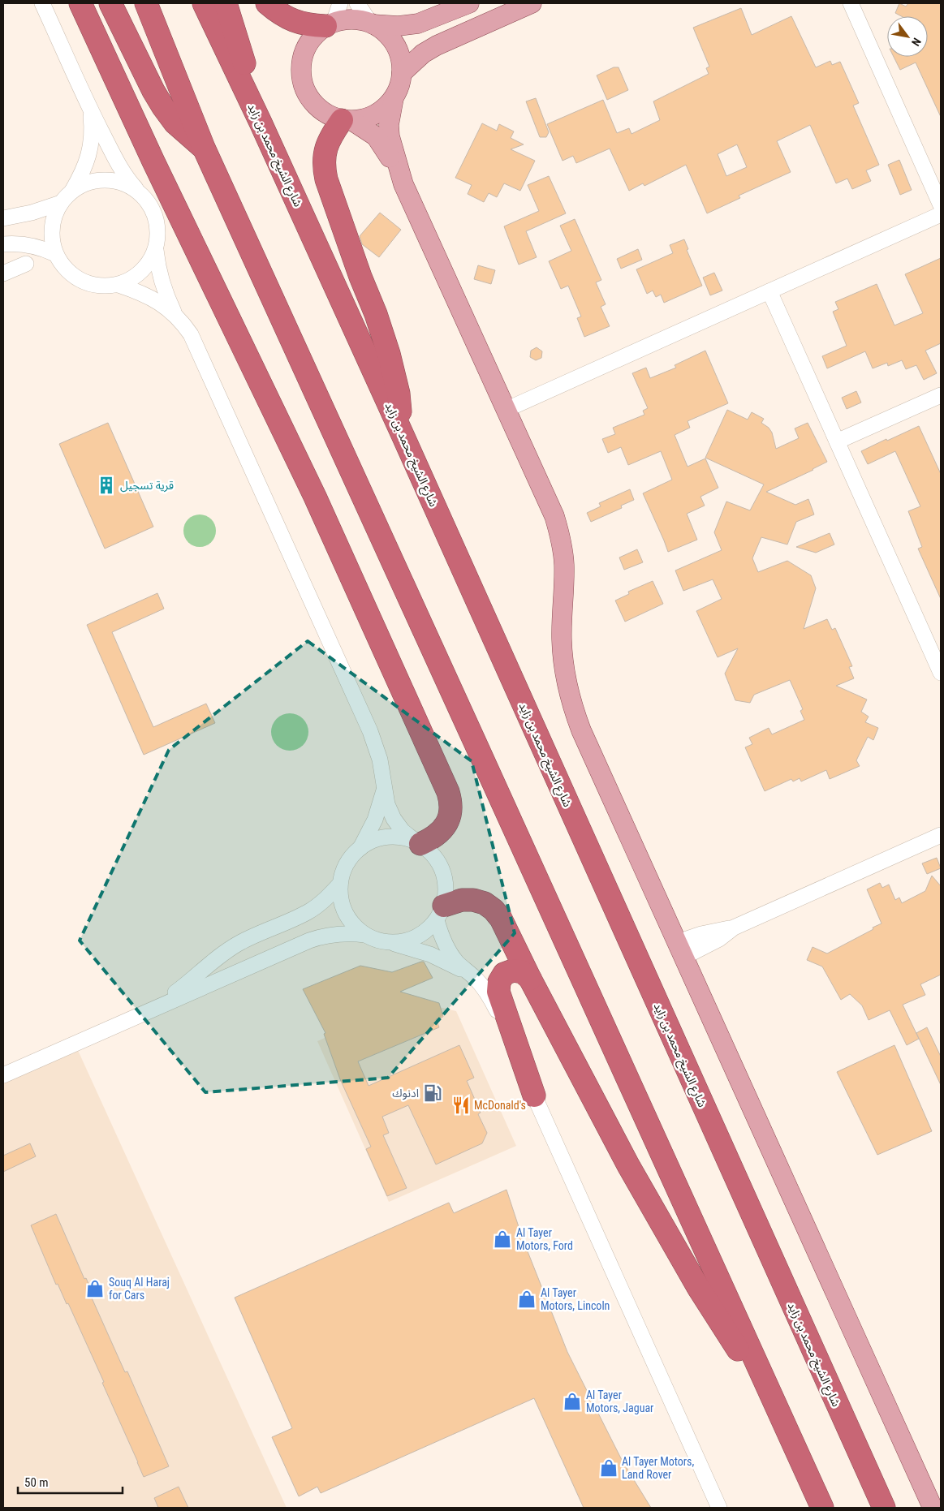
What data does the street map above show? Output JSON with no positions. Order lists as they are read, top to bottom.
{
  "streets": {
    "highway": ["شارع الشيخ محمد بن زايد"]
  },
  "places": {
    "building": ["قرية تسجيل"],
    "fuel station": ["ادنوك"],
    "restaurant": ["McDonald's"],
    "shop": [
      "Al Tayer Motors, Ford",
      "Souq Al Haraj for Cars",
      "Al Tayer Motors, Lincoln",
      "Al Tayer Motors, Jaguar",
      "Al Tayer Motors, Land Rover"
    ]
  },
  "scale_bar": "50 m",
  "north": "bottom right"
}
